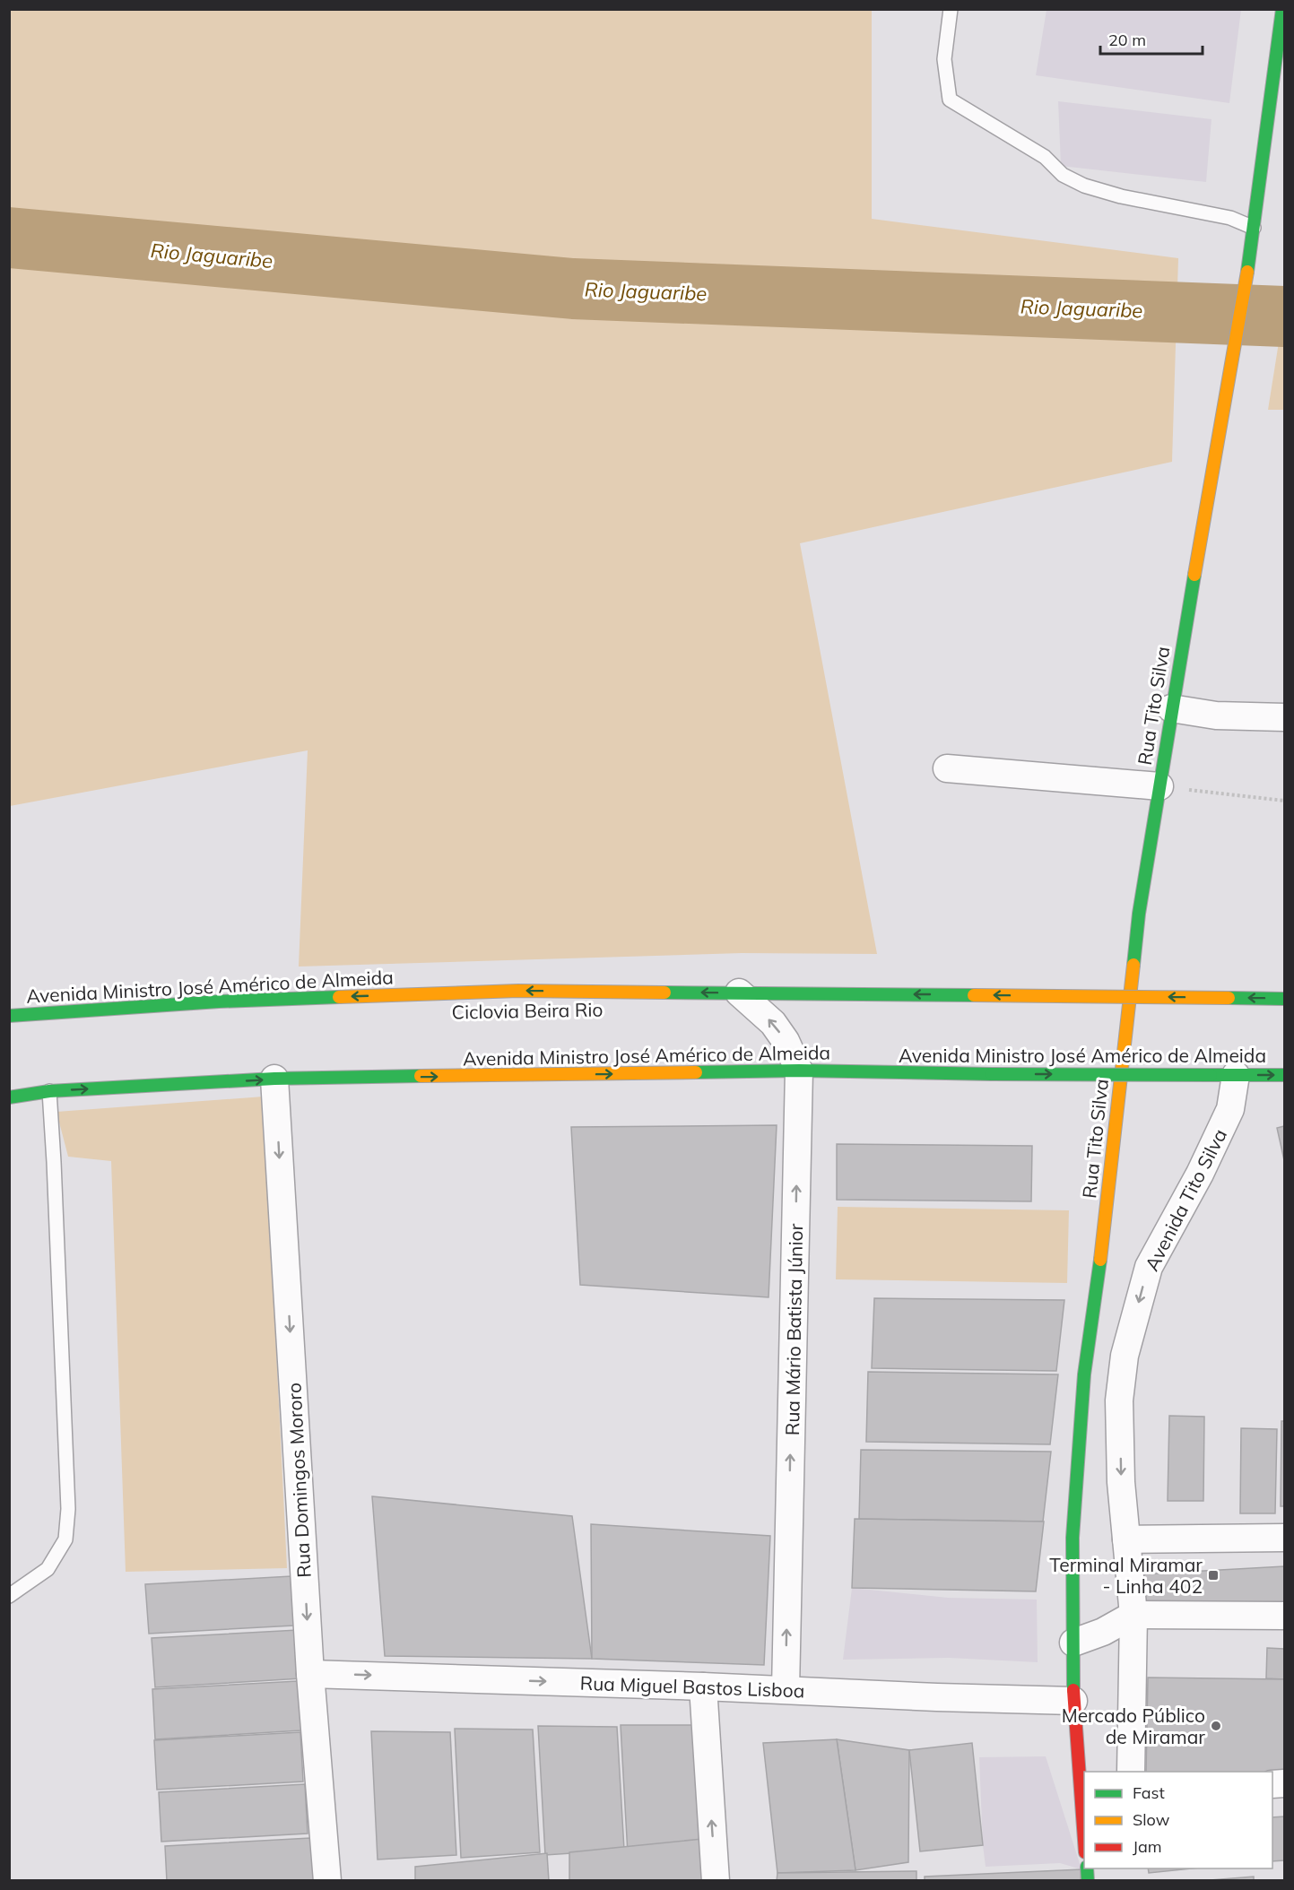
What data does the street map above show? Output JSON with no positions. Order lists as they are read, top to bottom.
{
  "streets": {
    "main road": ["Rua Tito Silva", "Avenida Ministro José Américo de Almeida"],
    "street": [
      "Avenida Tito Silva",
      "Rua Mário Batista Júnior",
      "Rua Domingos Mororo",
      "Rua Miguel Bastos Lisboa"
    ]
  },
  "crossings": [
    ["Rua Tito Silva", "Rua Miguel Bastos Lisboa"],
    ["Avenida Ministro José Américo de Almeida", "Avenida Tito Silva"],
    ["Avenida Ministro José Américo de Almeida", "Rua Mário Batista Júnior"],
    ["Avenida Ministro José Américo de Almeida", "Rua Domingos Mororo"],
    ["Rua Mário Batista Júnior", "Rua Miguel Bastos Lisboa"],
    ["Rua Domingos Mororo", "Rua Miguel Bastos Lisboa"]
  ],
  "one_way": [
    "Avenida Tito Silva",
    "Rua Mário Batista Júnior",
    "Rua Domingos Mororo",
    "Rua Miguel Bastos Lisboa"
  ],
  "water": ["Rio Jaguaribe"],
  "places": {
    "transit": ["Terminal Miramar - Linha 402"],
    "other": ["Mercado Público de Miramar"]
  },
  "legend": ["Fast", "Slow", "Jam"],
  "scale_bar": "20 m"
}
